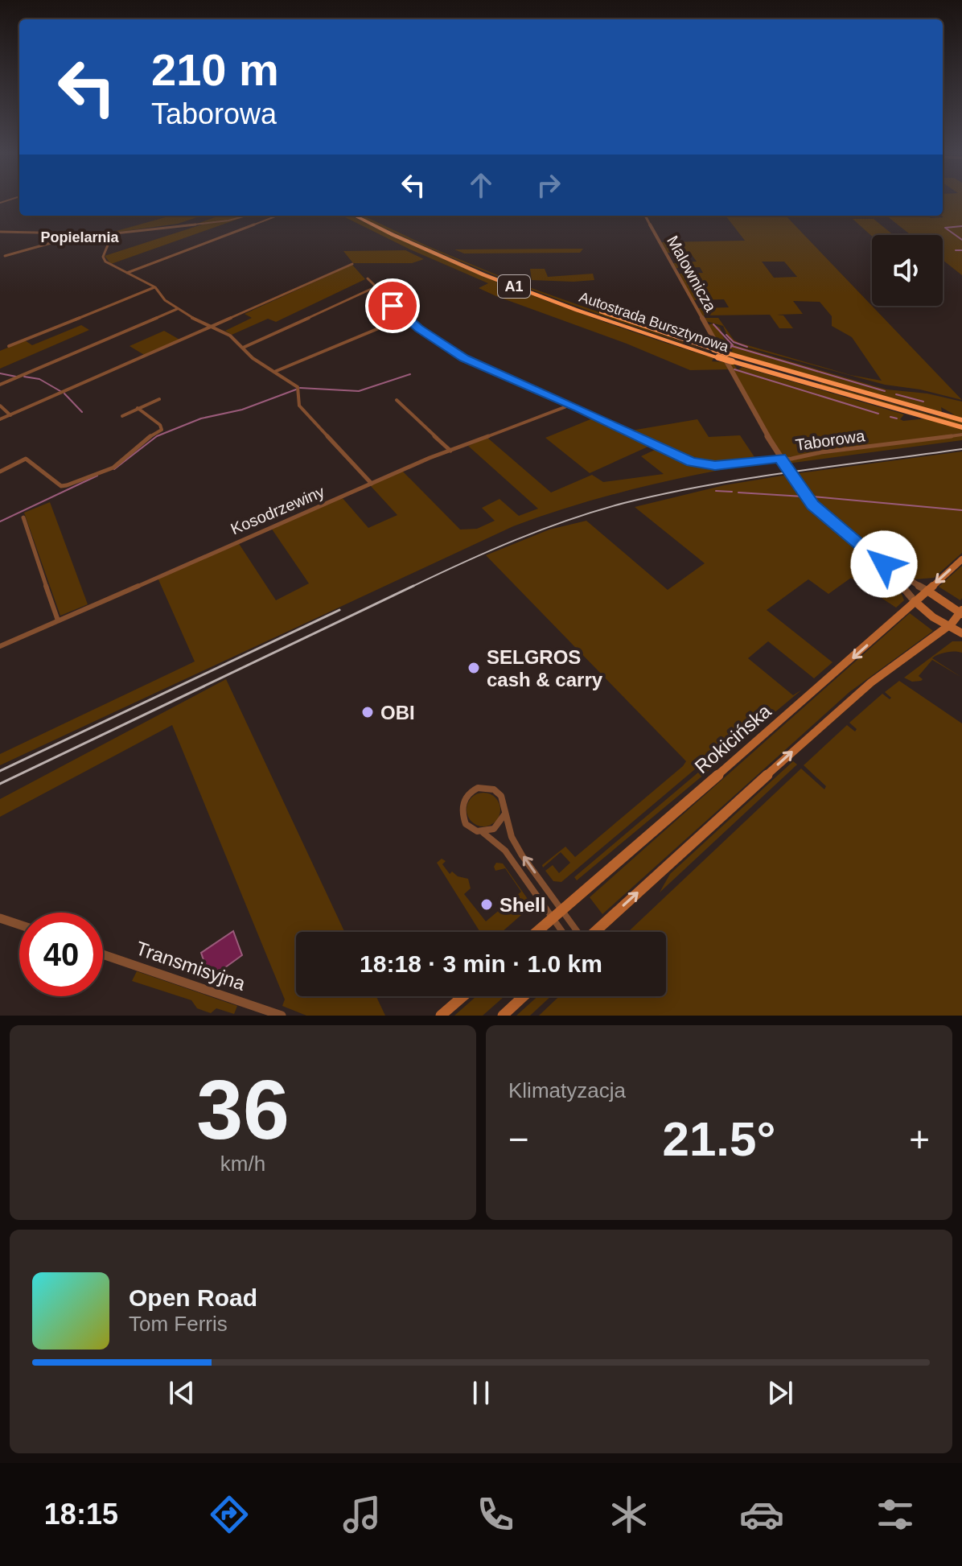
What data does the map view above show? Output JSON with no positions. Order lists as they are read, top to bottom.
{
  "streets": {
    "highway": ["A1", "Autostrada Bursztynowa"],
    "main road": ["Rokicińska"],
    "street": [
      "Malownicza",
      "Taborowa",
      "Kosodrzewiny",
      "Transmisyjna"
    ]
  },
  "crossings": [
    ["Malownicza", "Taborowa"],
    ["Malownicza", "Rokicińska"],
    ["Taborowa", "Kosodrzewiny"]
  ],
  "districts": ["Popielarnia"],
  "places": ["SELGROS cash & carry", "OBI", "Shell"],
  "page": {
    "turn": ["210 m", "Taborowa"],
    "limit": "40",
    "trip": "18:18 · 3 min · 1.0 km",
    "tile": [
      ["36", "km/h"],
      "Klimatyzacja"
    ],
    "heat": ["−", "21.5°", "+"],
    "song": ["Open Road", "Tom Ferris"],
    "tabs": "18:15"
  }
}
